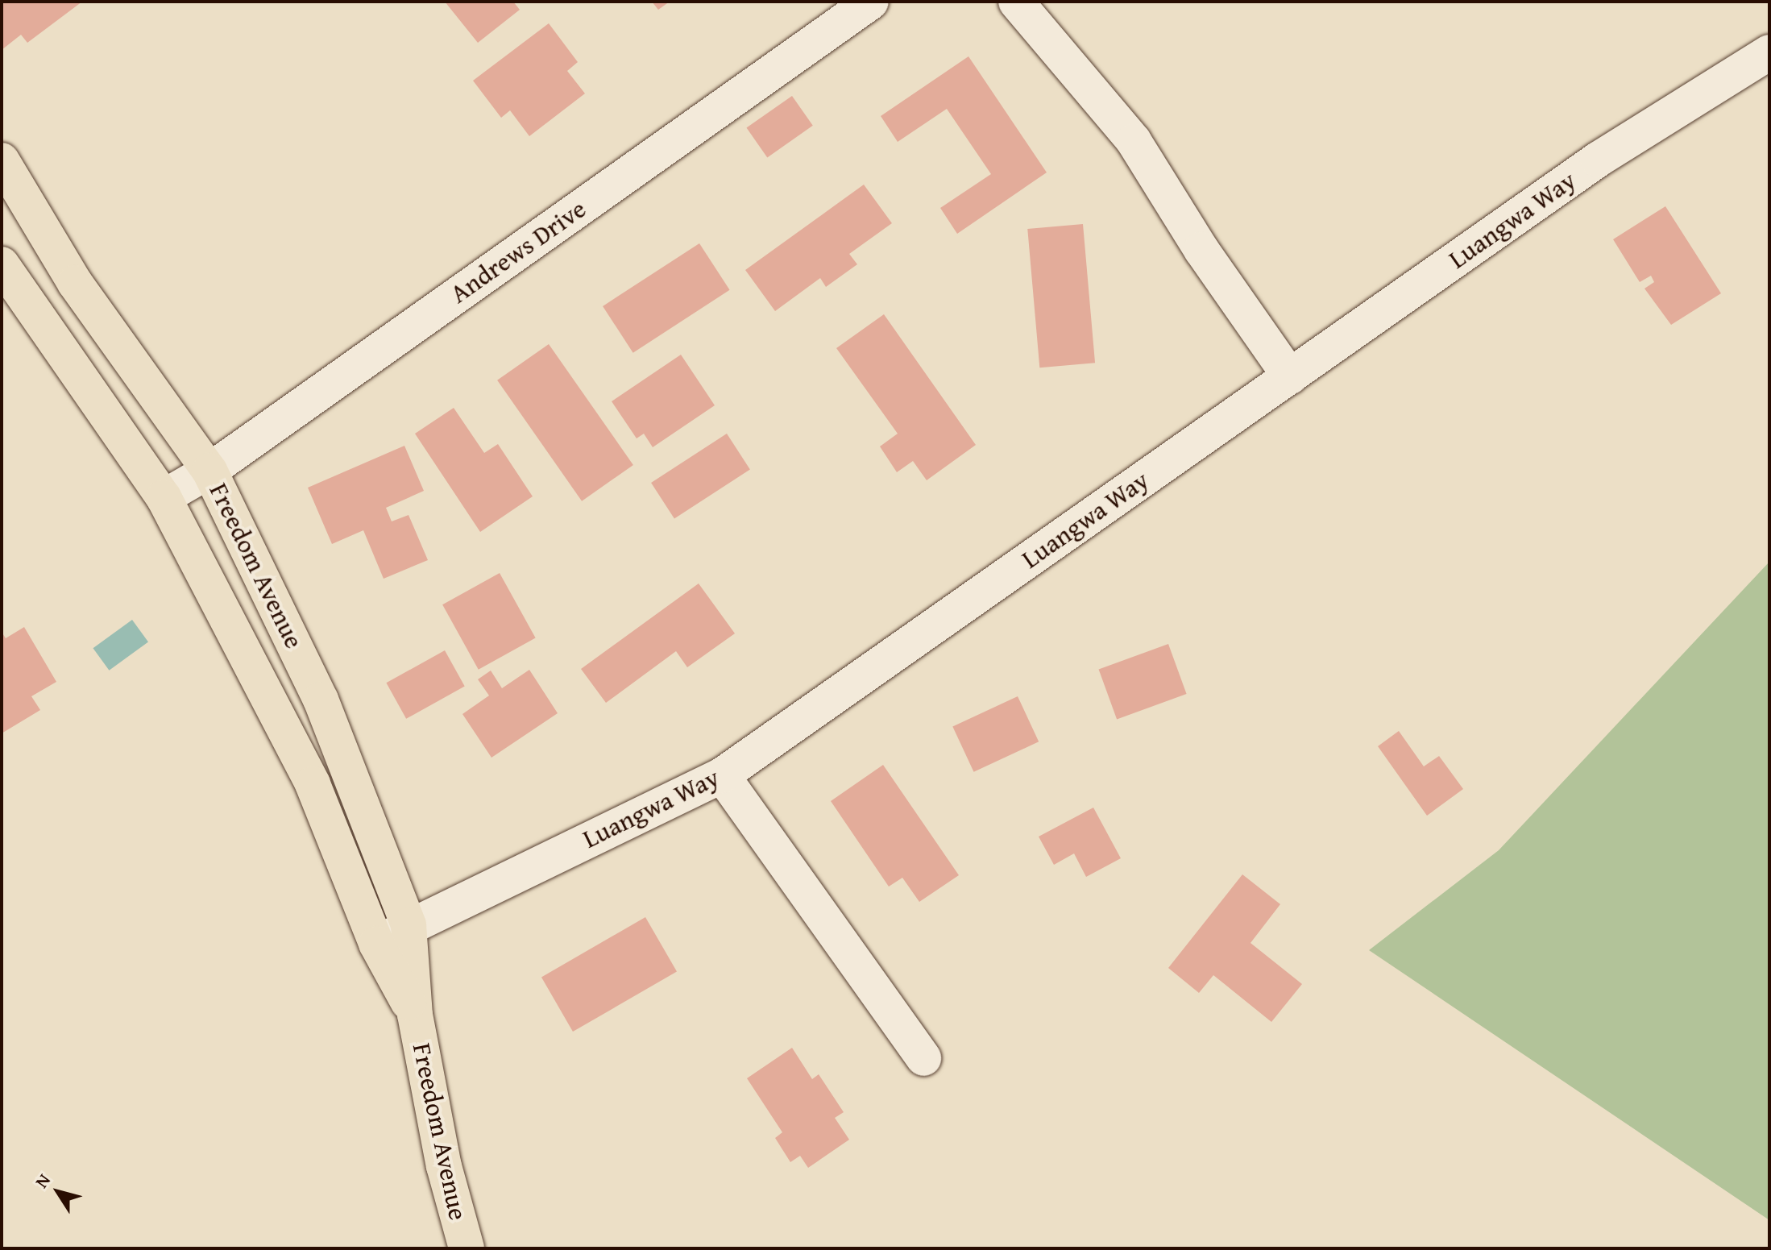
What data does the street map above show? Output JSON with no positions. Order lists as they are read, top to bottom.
{
  "streets": {
    "main road": ["Freedom Avenue"],
    "street": ["Luangwa Way", "Andrews Drive"]
  },
  "crossings": [
    ["Luangwa Way", "Freedom Avenue"],
    ["Andrews Drive", "Freedom Avenue"]
  ],
  "north": "top left"
}
